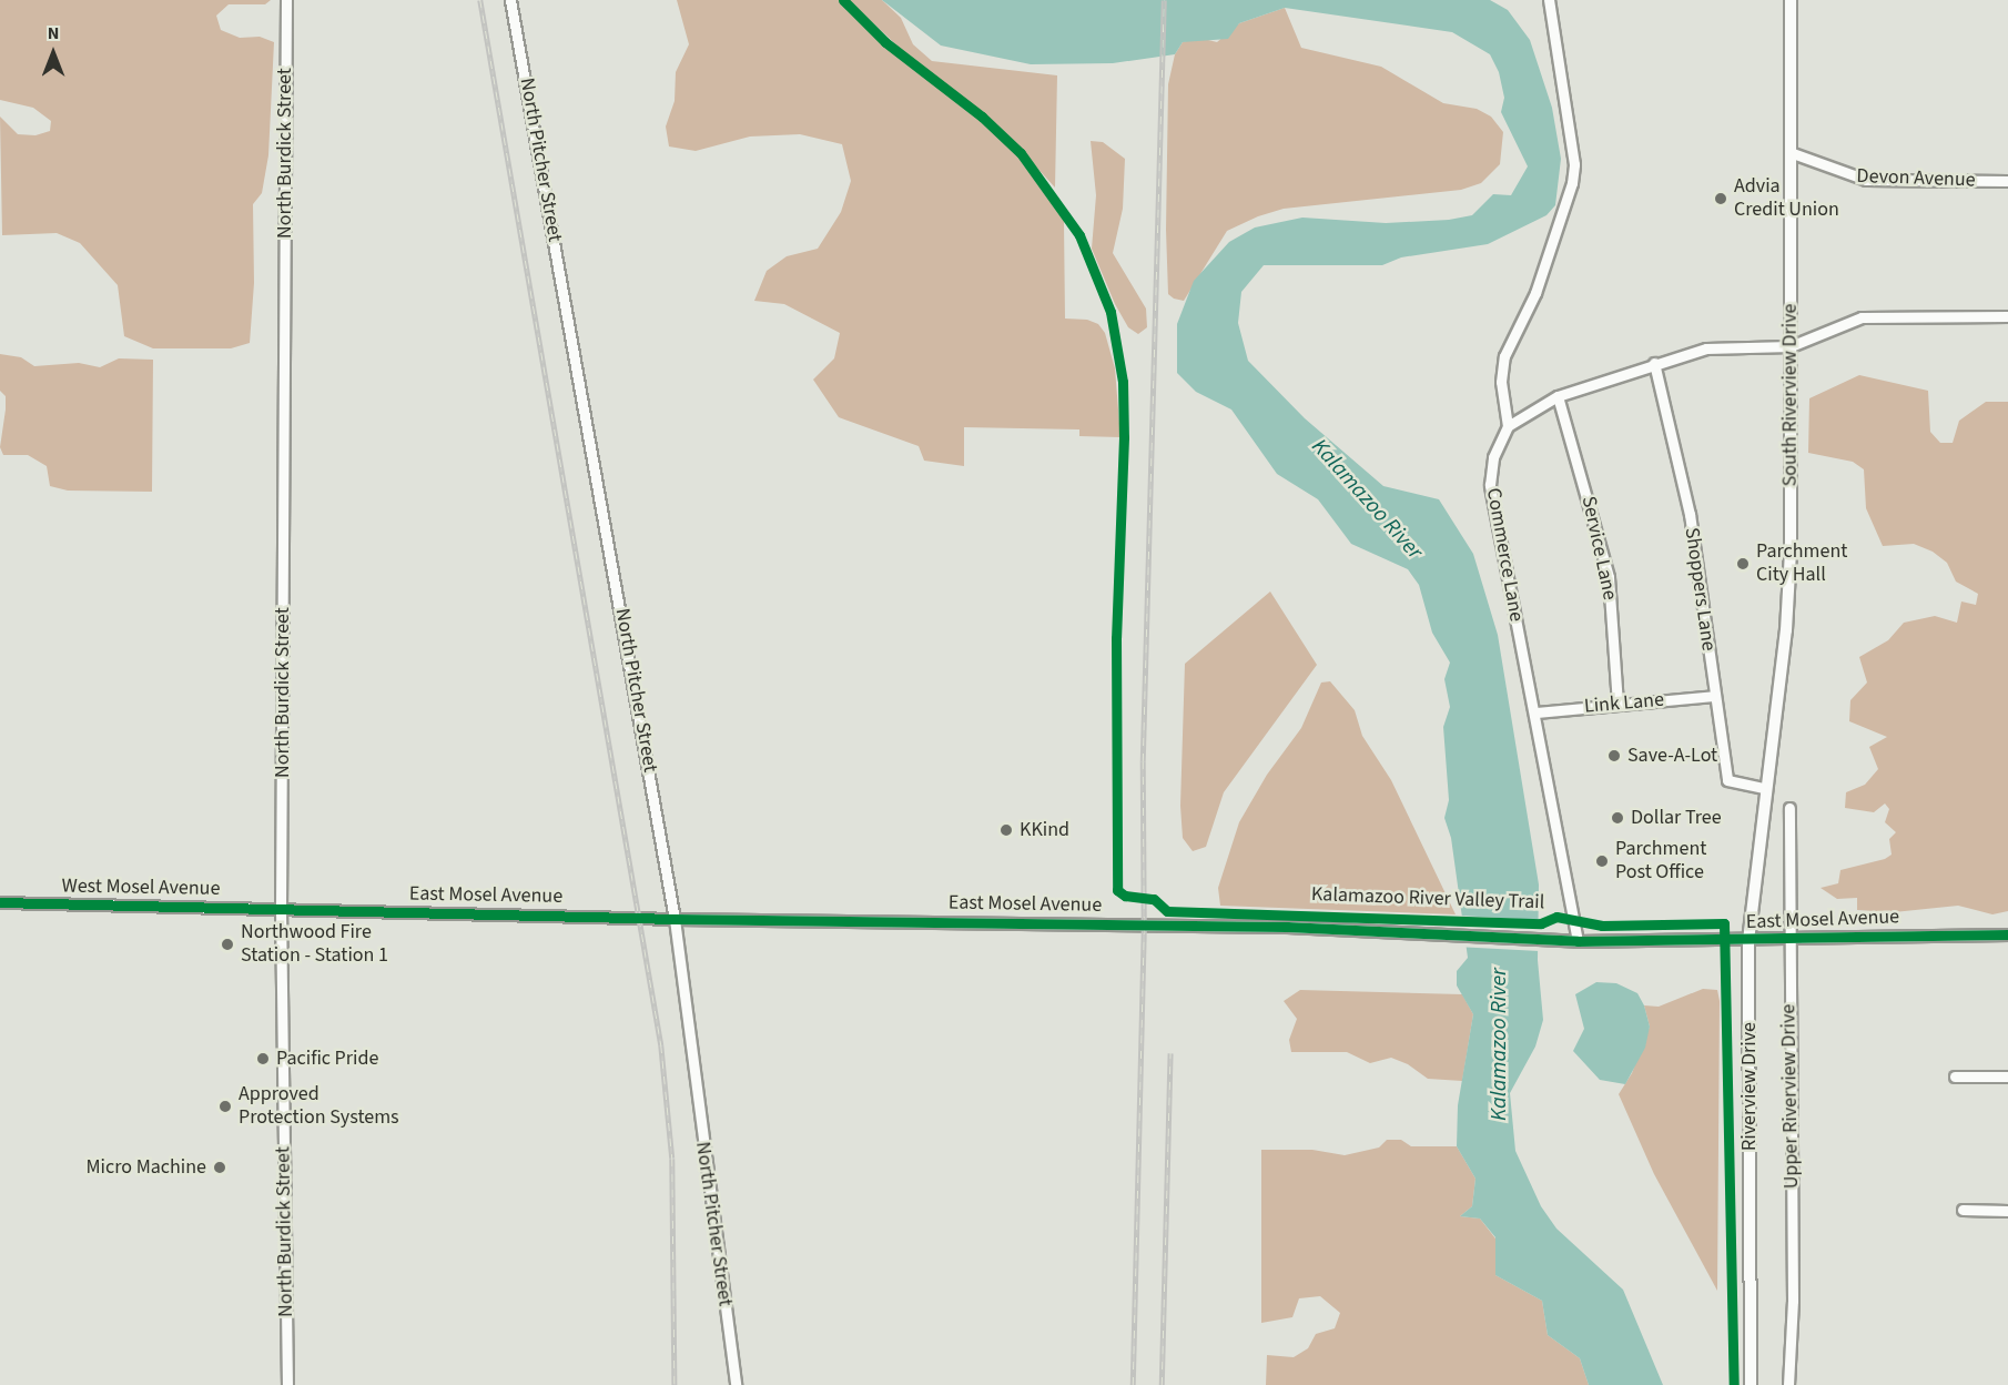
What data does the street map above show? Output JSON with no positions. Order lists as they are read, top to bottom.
{
  "streets": {
    "street": [
      "North Burdick Street",
      "North Pitcher Street",
      "Devon Avenue",
      "South Riverview Drive",
      "Service Lane",
      "Commerce Lane",
      "Shoppers Lane",
      "Link Lane",
      "West Mosel Avenue",
      "East Mosel Avenue",
      "Riverview Drive",
      "Upper Riverview Drive"
    ],
    "cycle path": ["Kalamazoo River Valley Trail"]
  },
  "crossings": [
    ["North Burdick Street", "West Mosel Avenue"],
    ["North Burdick Street", "East Mosel Avenue"],
    ["North Pitcher Street", "East Mosel Avenue"],
    ["Devon Avenue", "South Riverview Drive"],
    ["South Riverview Drive", "Shoppers Lane"],
    ["South Riverview Drive", "Riverview Drive"],
    ["Service Lane", "Link Lane"],
    ["Commerce Lane", "Link Lane"],
    ["Commerce Lane", "East Mosel Avenue"],
    ["Shoppers Lane", "Link Lane"],
    ["Shoppers Lane", "Riverview Drive"],
    ["West Mosel Avenue", "East Mosel Avenue"],
    ["East Mosel Avenue", "Riverview Drive"],
    ["East Mosel Avenue", "Upper Riverview Drive"]
  ],
  "water": ["Kalamazoo River"],
  "places": [
    "Advia Credit Union",
    "Parchment City Hall",
    "Save-A-Lot",
    "Dollar Tree",
    "KKind",
    "Parchment Post Office",
    "Northwood Fire Station - Station 1",
    "Pacific Pride",
    "Approved Protection Systems",
    "Micro Machine"
  ],
  "north": "top"
}
